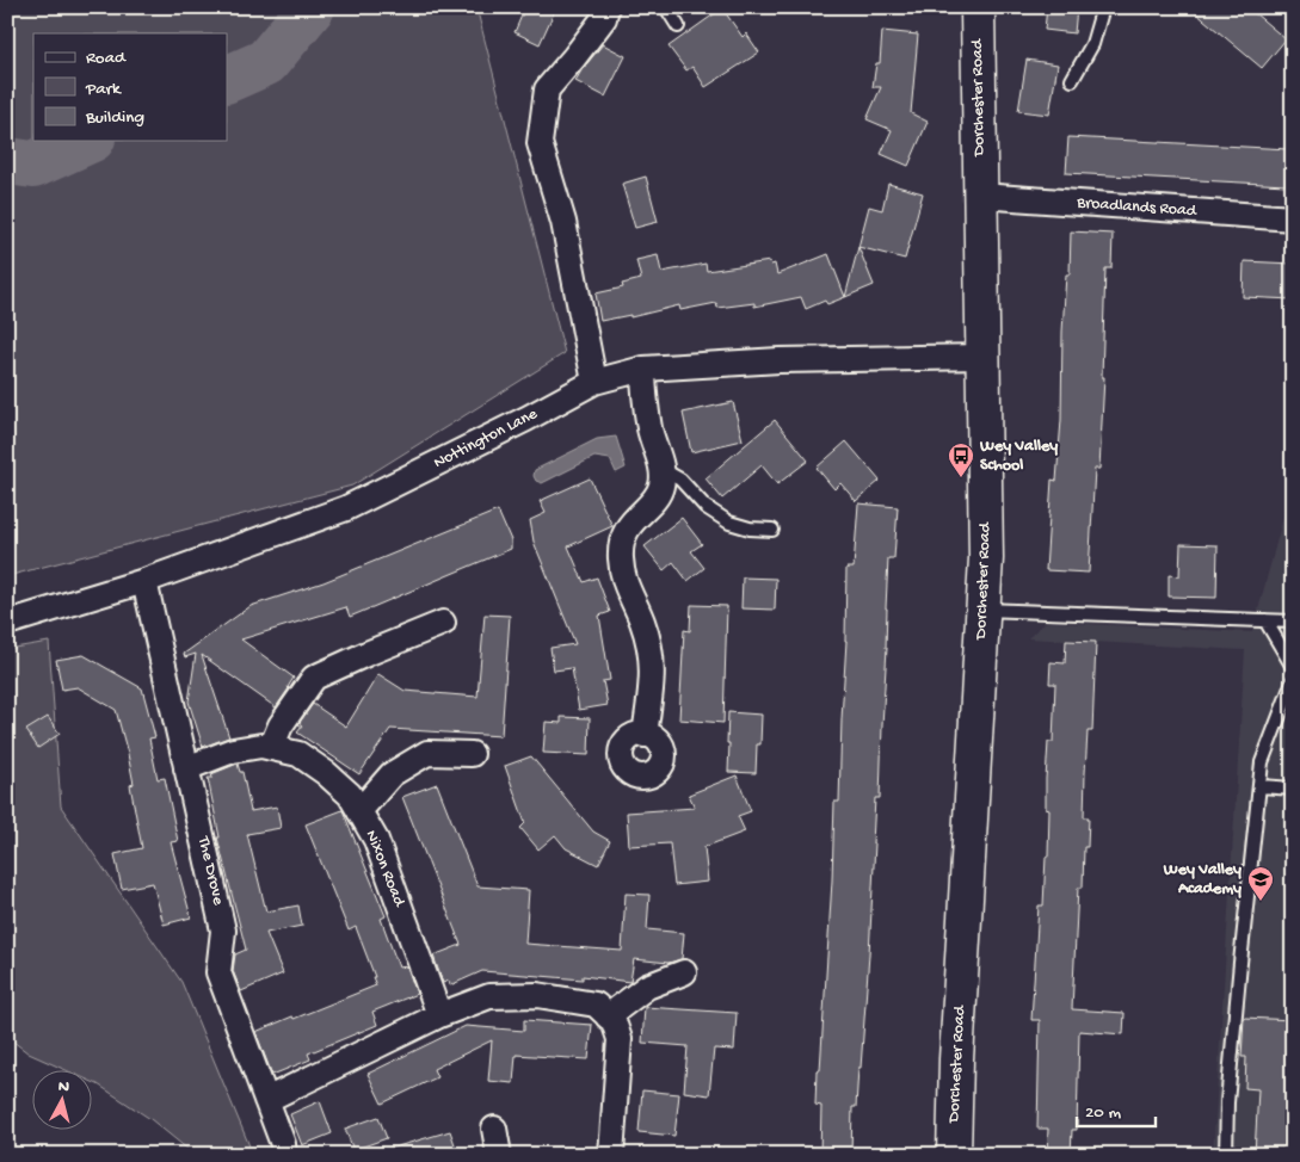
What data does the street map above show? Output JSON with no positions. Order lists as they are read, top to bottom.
{
  "streets": {
    "main road": ["Dorchester Road"],
    "street": [
      "Broadlands Road",
      "Nottington Lane",
      "Nixon Road",
      "The Drove"
    ]
  },
  "crossings": [
    ["Dorchester Road", "Broadlands Road"],
    ["Dorchester Road", "Nottington Lane"],
    ["Nottington Lane", "The Drove"],
    ["Nixon Road", "The Drove"]
  ],
  "places": {
    "bus stop": ["Wey Valley School"],
    "school or university": ["Wey Valley Academy"]
  },
  "legend": ["Road", "Park", "Building"],
  "scale_bar": "20 m",
  "north": "top"
}
